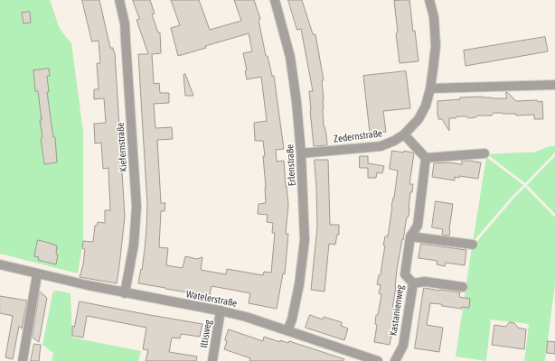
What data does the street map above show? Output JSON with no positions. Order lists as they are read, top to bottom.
{
  "streets": {
    "street": [
      "Zedernstraße",
      "Kiefernstraße",
      "Erlenstraße",
      "Watelerstraße",
      "Kastanienweg",
      "Iltisweg"
    ]
  },
  "crossings": [
    ["Zedernstraße", "Erlenstraße"],
    ["Kiefernstraße", "Watelerstraße"],
    ["Erlenstraße", "Watelerstraße"],
    ["Watelerstraße", "Iltisweg"]
  ]
}
